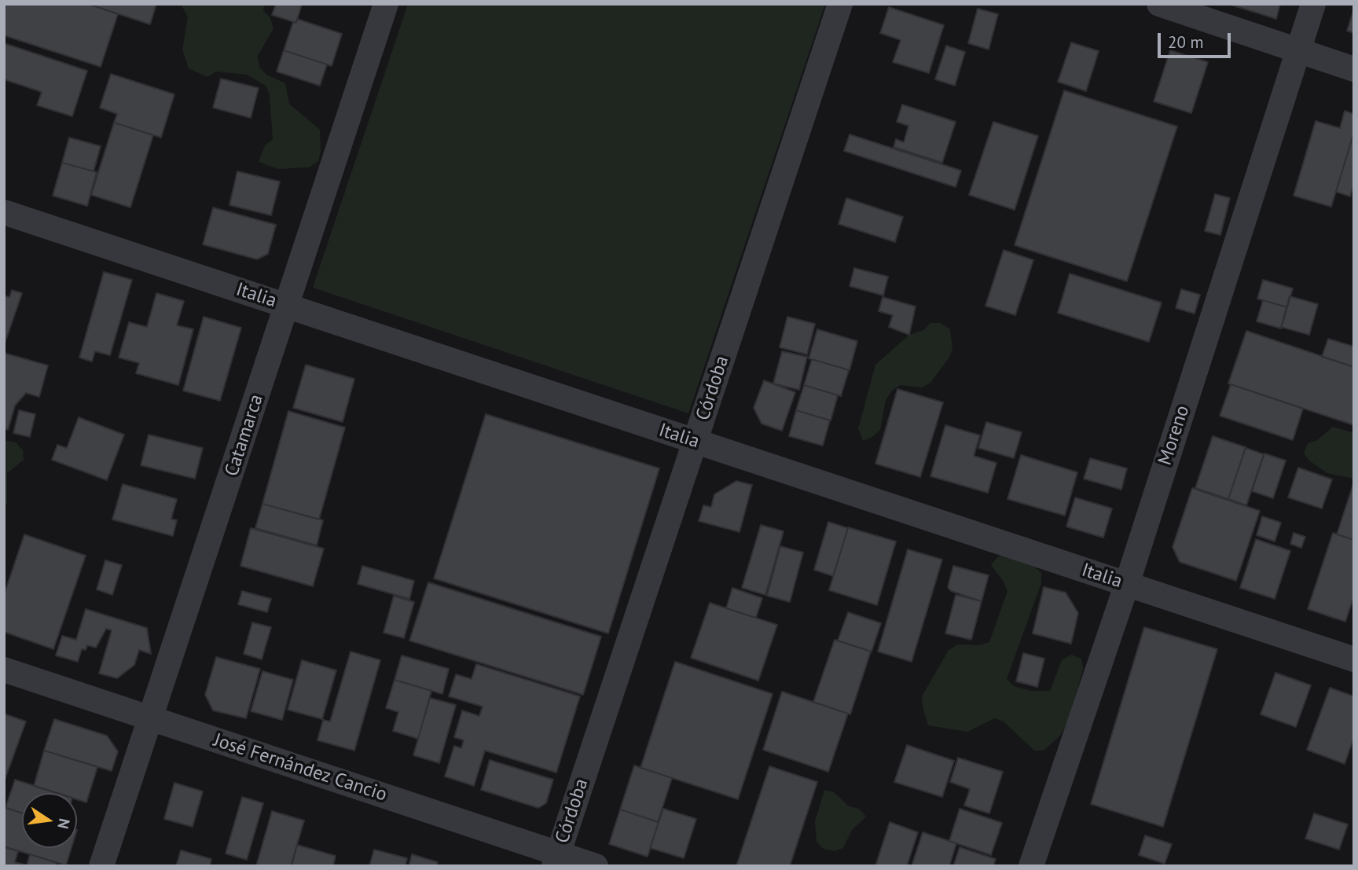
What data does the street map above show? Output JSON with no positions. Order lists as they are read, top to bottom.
{
  "streets": {
    "street": [
      "Italia",
      "Córdoba",
      "Catamarca",
      "Moreno",
      "José Fernández Cancio"
    ]
  },
  "crossings": [
    ["Italia", "Córdoba"],
    ["Italia", "Catamarca"],
    ["Italia", "Moreno"],
    ["Córdoba", "José Fernández Cancio"],
    ["Catamarca", "José Fernández Cancio"]
  ],
  "scale_bar": "20 m",
  "north": "right"
}
